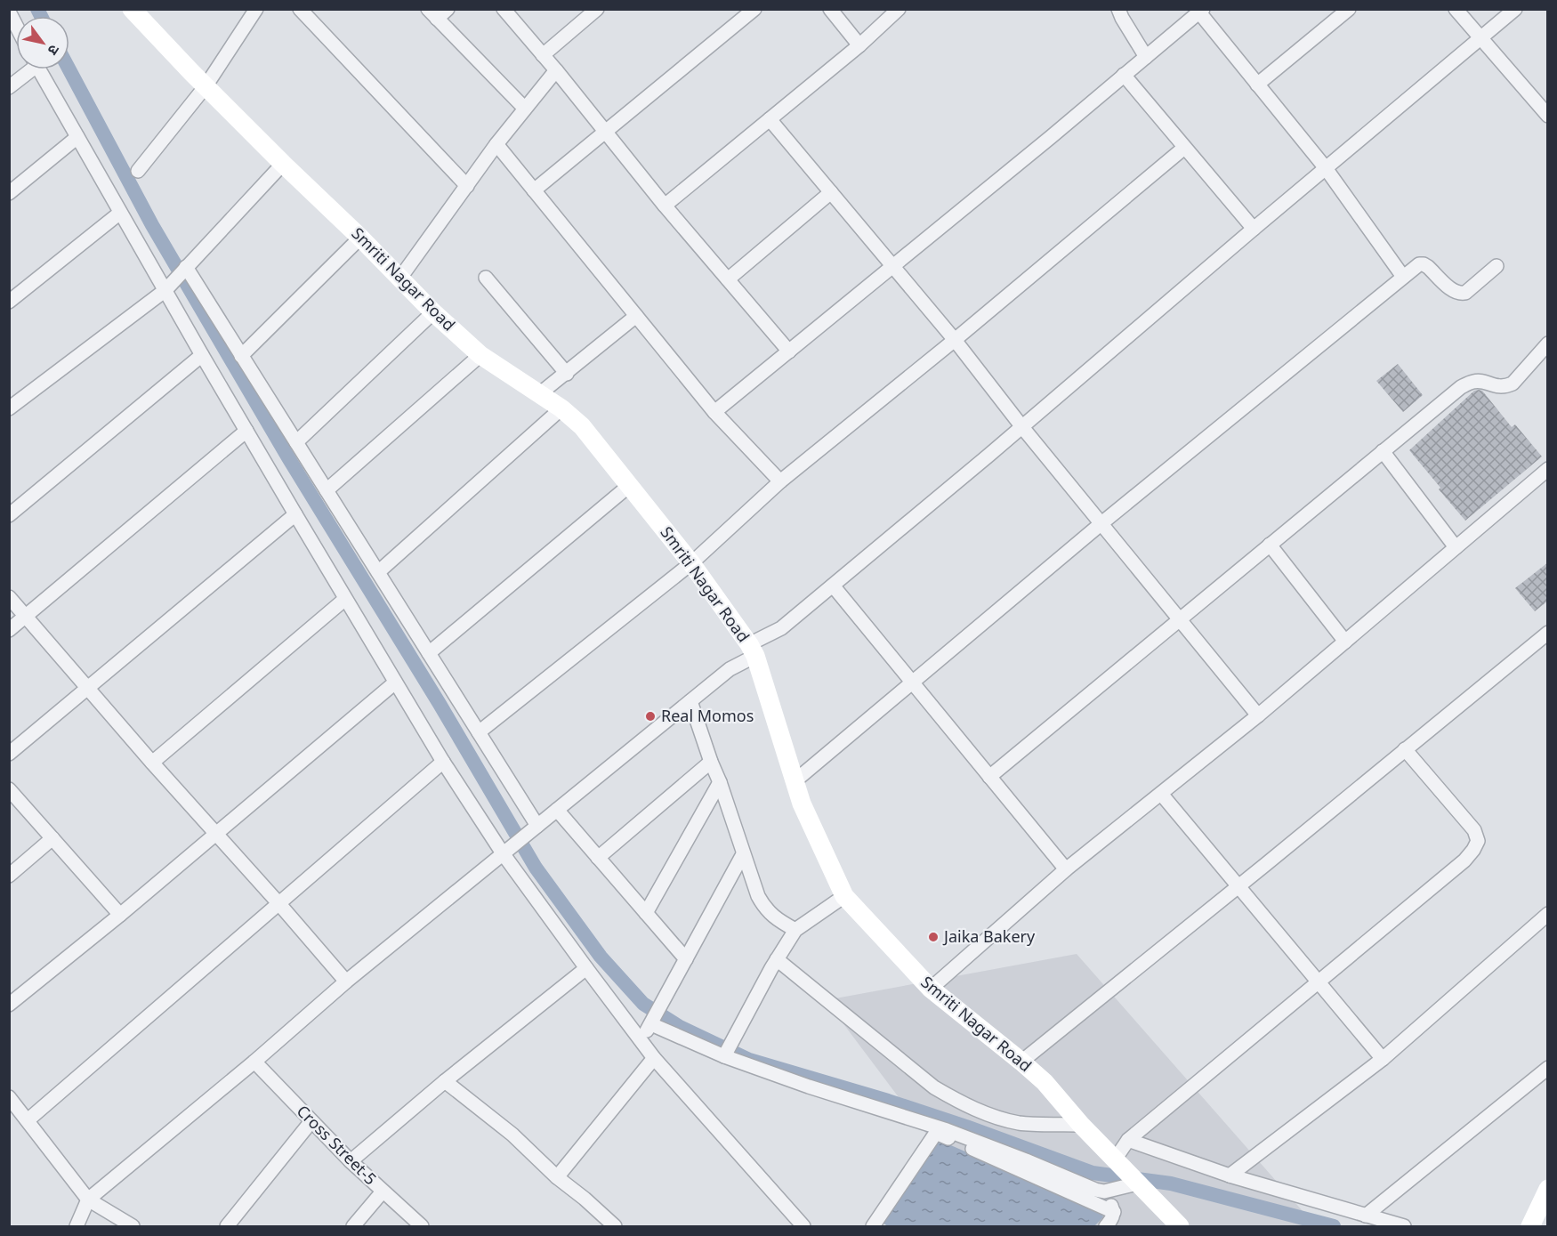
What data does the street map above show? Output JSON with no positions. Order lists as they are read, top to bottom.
{
  "streets": {
    "main road": ["Smriti Nagar Road"],
    "street": ["Cross Street-5"]
  },
  "places": ["Real Momos", "Jaika Bakery"],
  "north": "bottom right"
}
